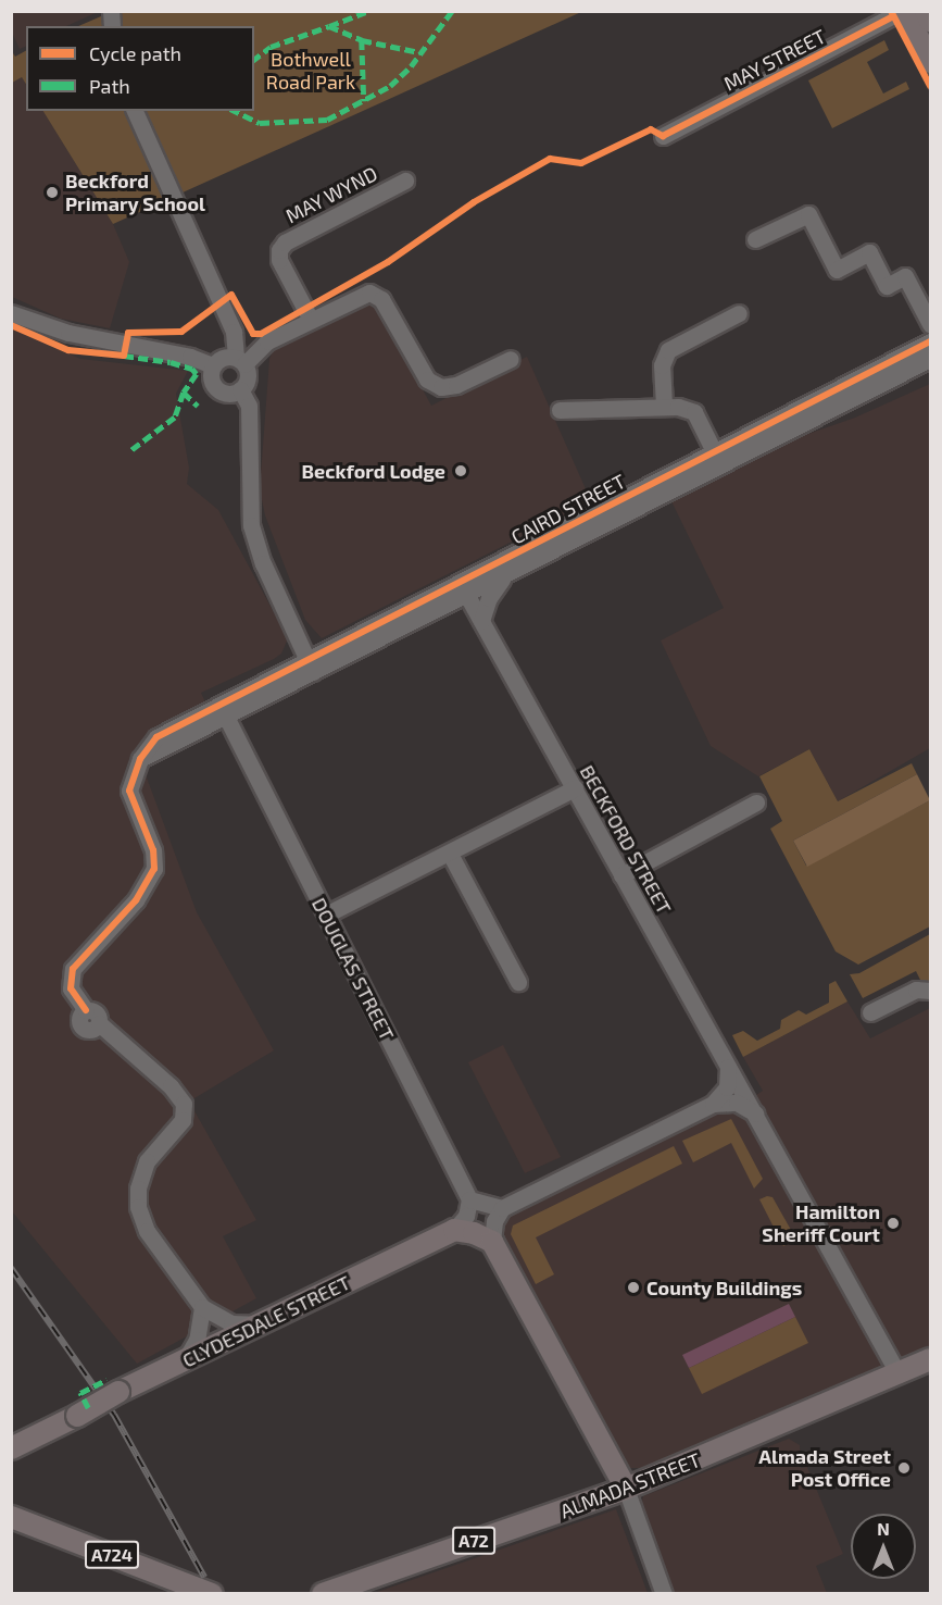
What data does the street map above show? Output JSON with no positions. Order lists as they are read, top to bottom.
{
  "streets": {
    "main road": [
      "CLYDESDALE STREET",
      "ALMADA STREET",
      "A72",
      "A724"
    ],
    "street": [
      "MAY STREET",
      "MAY WYND",
      "CAIRD STREET",
      "BECKFORD STREET",
      "DOUGLAS STREET"
    ]
  },
  "crossings": [
    ["CAIRD STREET", "BECKFORD STREET"],
    ["CAIRD STREET", "DOUGLAS STREET"],
    ["BECKFORD STREET", "ALMADA STREET"]
  ],
  "parks": ["Bothwell Road Park"],
  "places": [
    "Beckford Primary School",
    "Beckford Lodge",
    "Hamilton Sheriff Court",
    "County Buildings",
    "Almada Street Post Office"
  ],
  "legend": ["Cycle path", "Path"],
  "north": "top"
}
